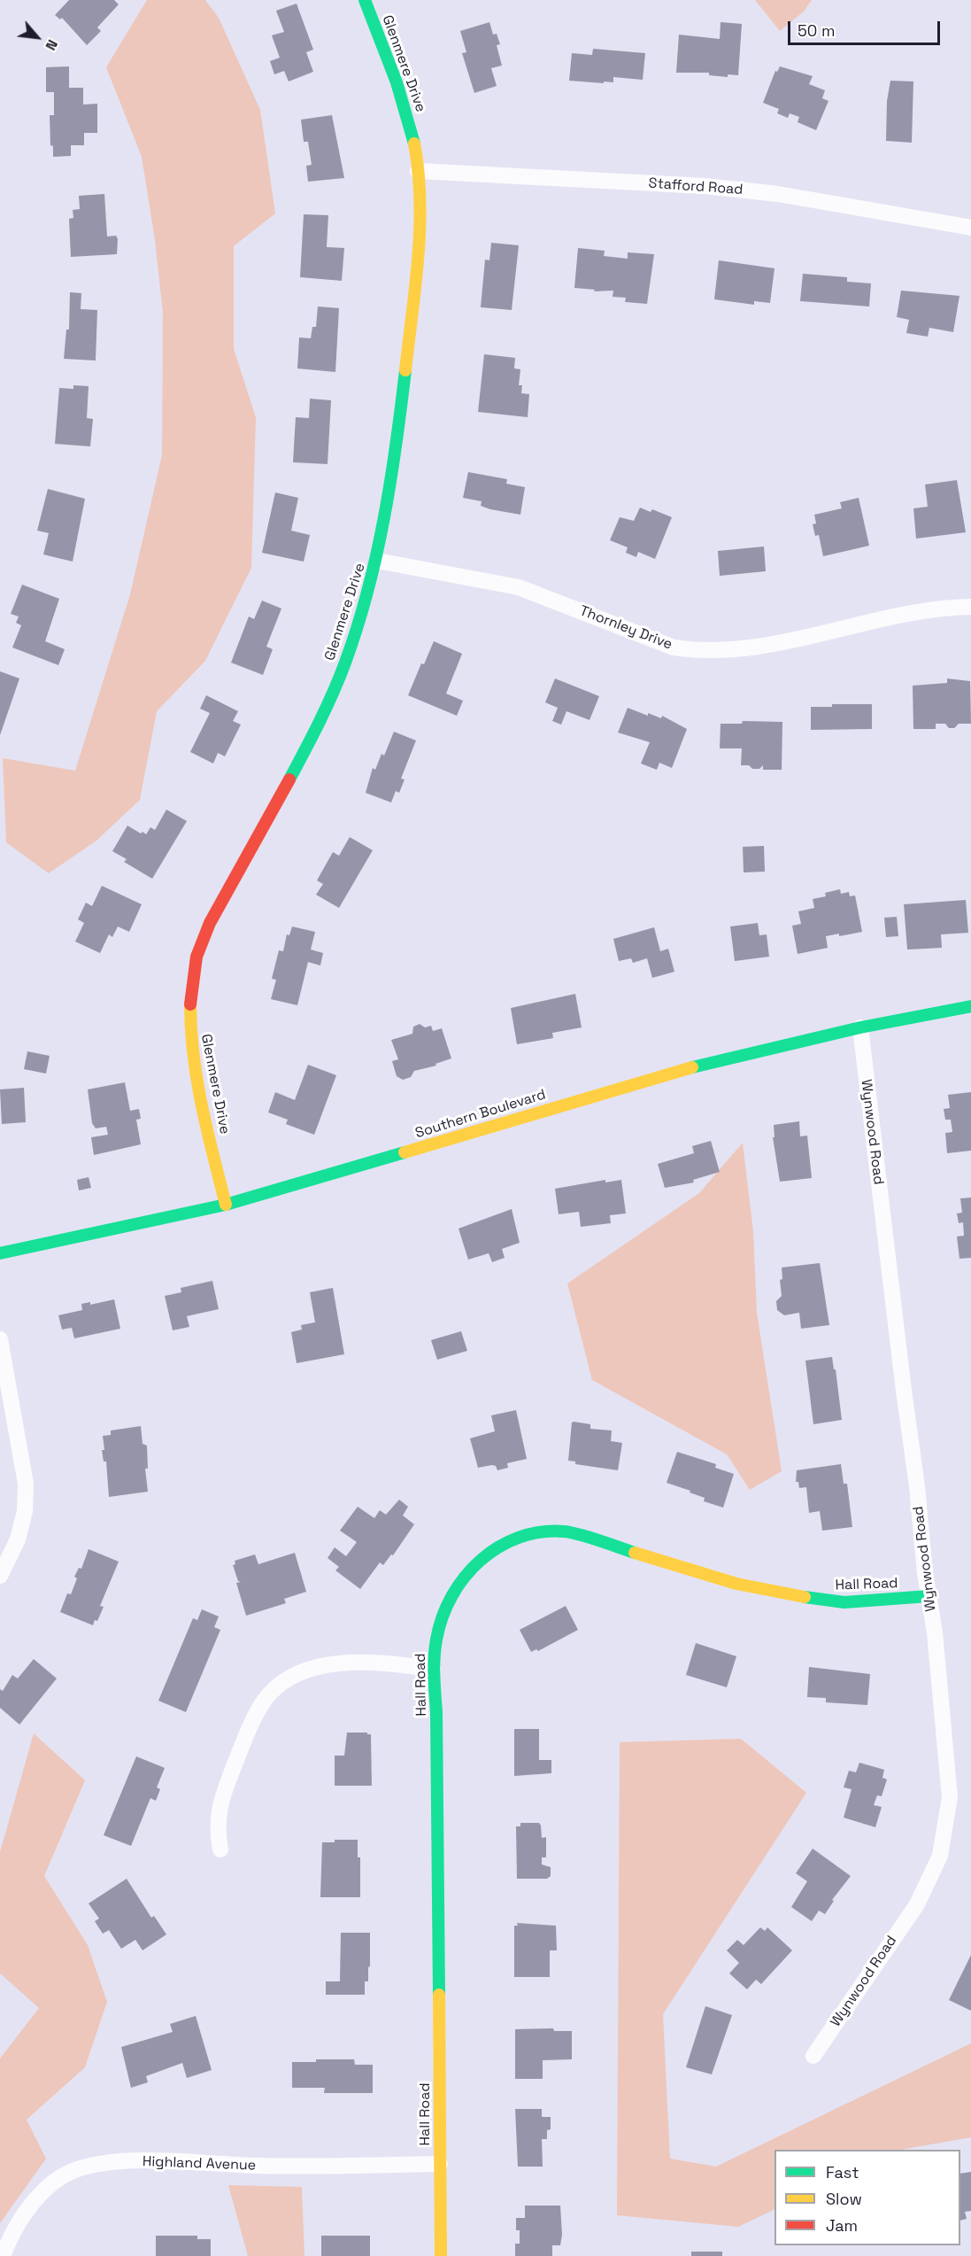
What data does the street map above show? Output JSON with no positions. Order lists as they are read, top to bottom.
{
  "streets": {
    "street": [
      "Glenmere Drive",
      "Stafford Road",
      "Thornley Drive",
      "Southern Boulevard",
      "Wynwood Road",
      "Hall Road",
      "Highland Avenue"
    ]
  },
  "crossings": [
    ["Glenmere Drive", "Stafford Road"],
    ["Glenmere Drive", "Thornley Drive"],
    ["Glenmere Drive", "Southern Boulevard"],
    ["Southern Boulevard", "Wynwood Road"],
    ["Wynwood Road", "Hall Road"],
    ["Hall Road", "Highland Avenue"]
  ],
  "legend": ["Fast", "Slow", "Jam"],
  "scale_bar": "50 m",
  "north": "bottom right"
}
